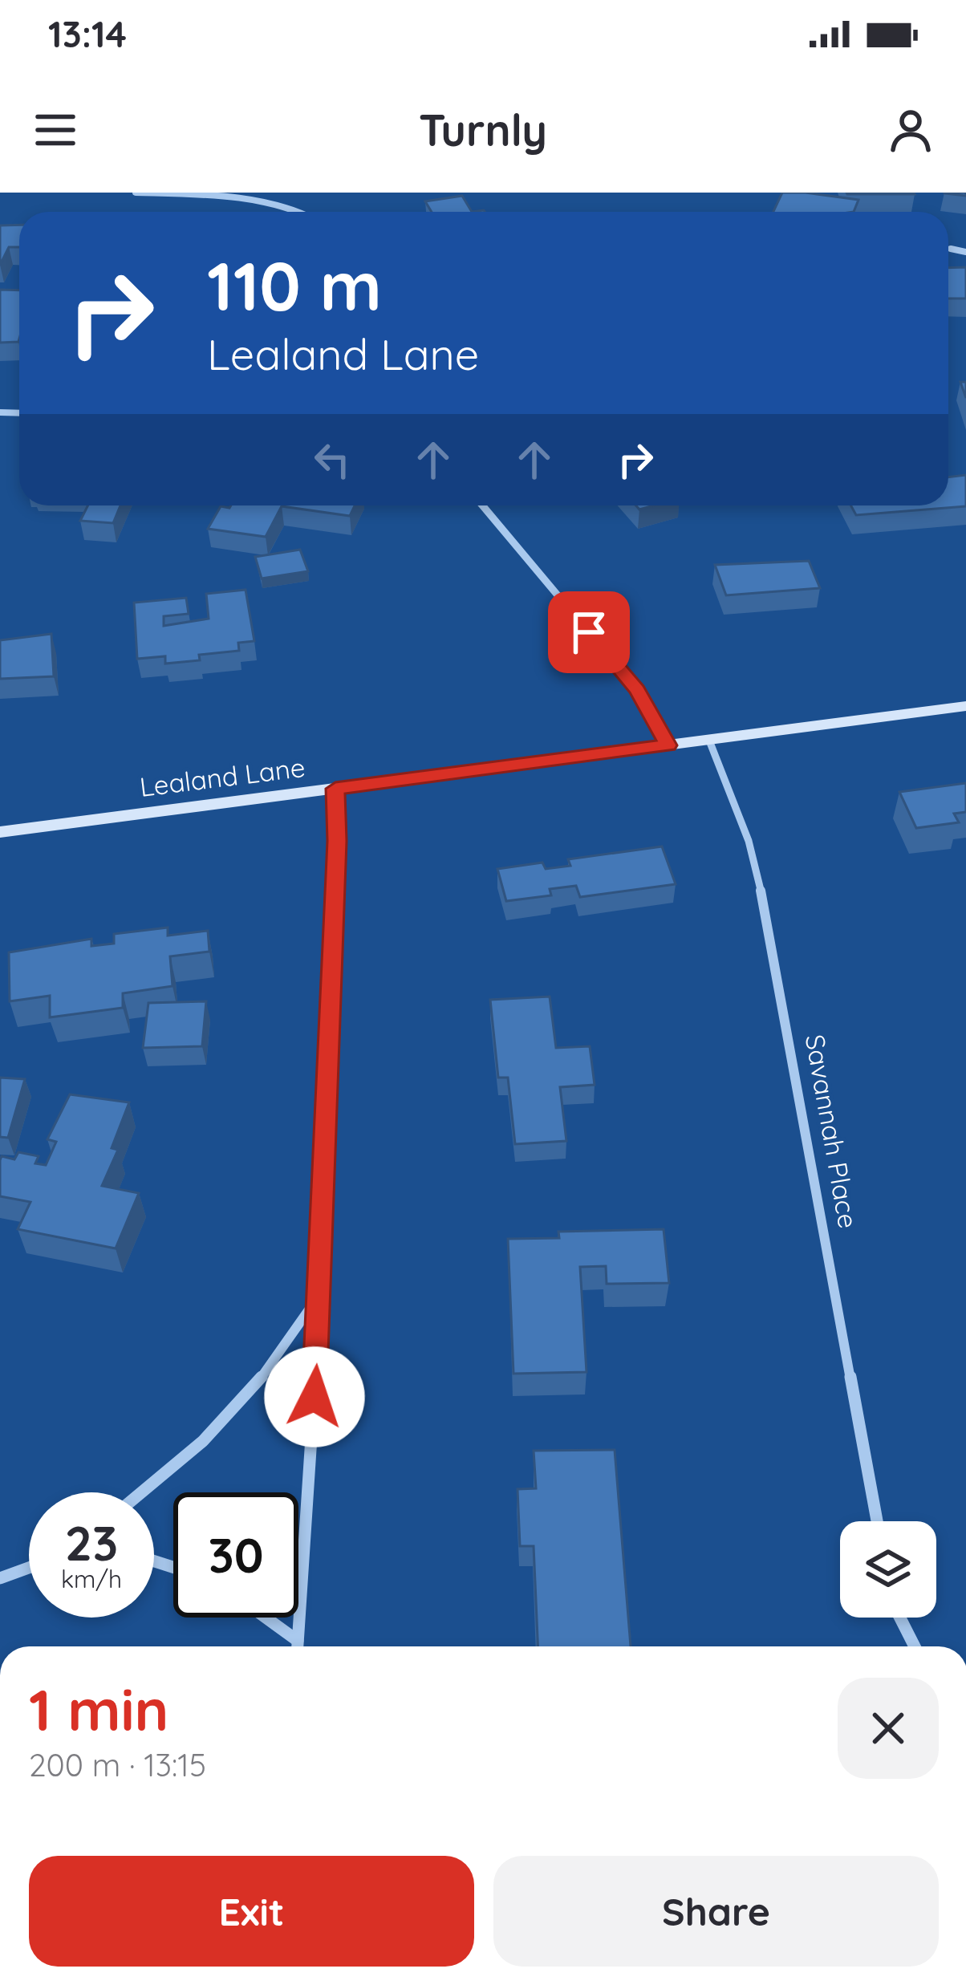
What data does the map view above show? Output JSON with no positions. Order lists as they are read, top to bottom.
{
  "streets": {
    "street": ["Lealand Lane", "Savannah Place"]
  },
  "crossings": [
    ["Lealand Lane", "Savannah Place"]
  ],
  "page": {
    "status": "13:14",
    "header": "Turnly",
    "turn": ["110 m", "Lealand Lane"],
    "speed": "23 km/h",
    "limit": "30",
    "heading": ["1 min", "200 m · 13:15"],
    "buttons": ["Exit", "Share"]
  }
}
